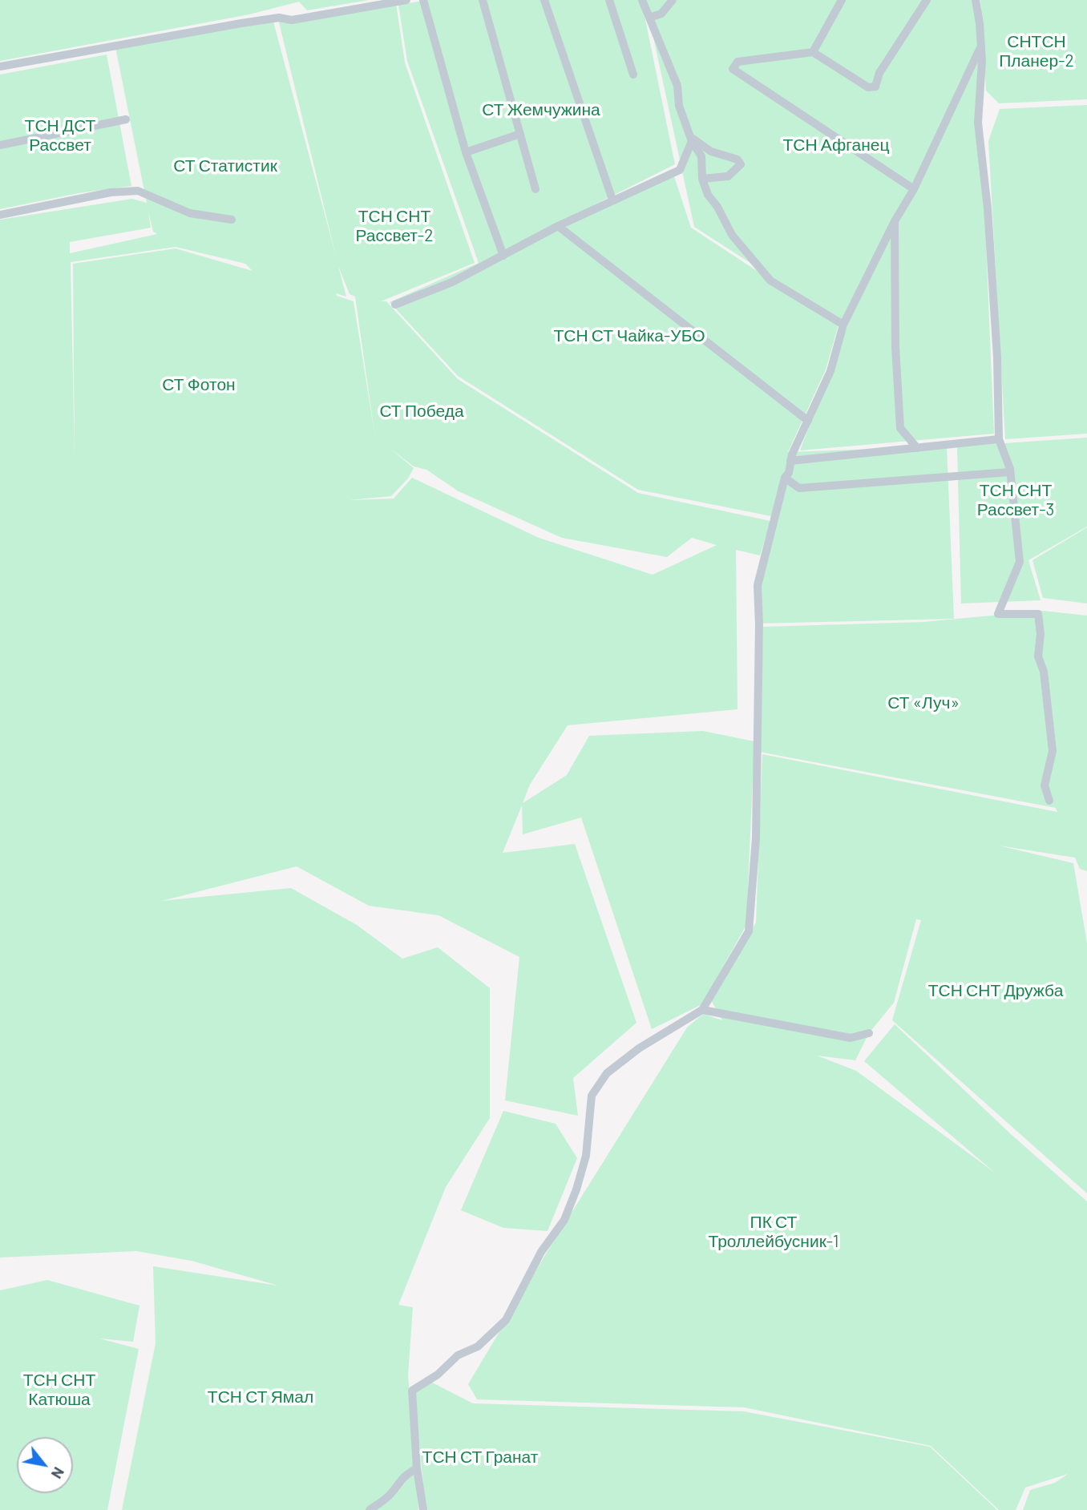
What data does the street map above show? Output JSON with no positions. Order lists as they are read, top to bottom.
{
  "parks": [
    "СНТСН Планер-2",
    "СТ Жемчужина",
    "ТСН ДСТ Рассвет",
    "ТСН Афганец",
    "СТ Статистик",
    "ТСН СНТ Рассвет-2",
    "ТСН СТ Чайка-УБО",
    "СТ Фотон",
    "СТ Победа",
    "ТСН СНТ Рассвет-3",
    "СТ «Луч»",
    "ТСН СНТ Дружба",
    "ПК СТ Троллейбусник-1",
    "ТСН СНТ Катюша",
    "ТСН СТ Ямал",
    "ТСН СТ Гранат"
  ],
  "north": "bottom right"
}
